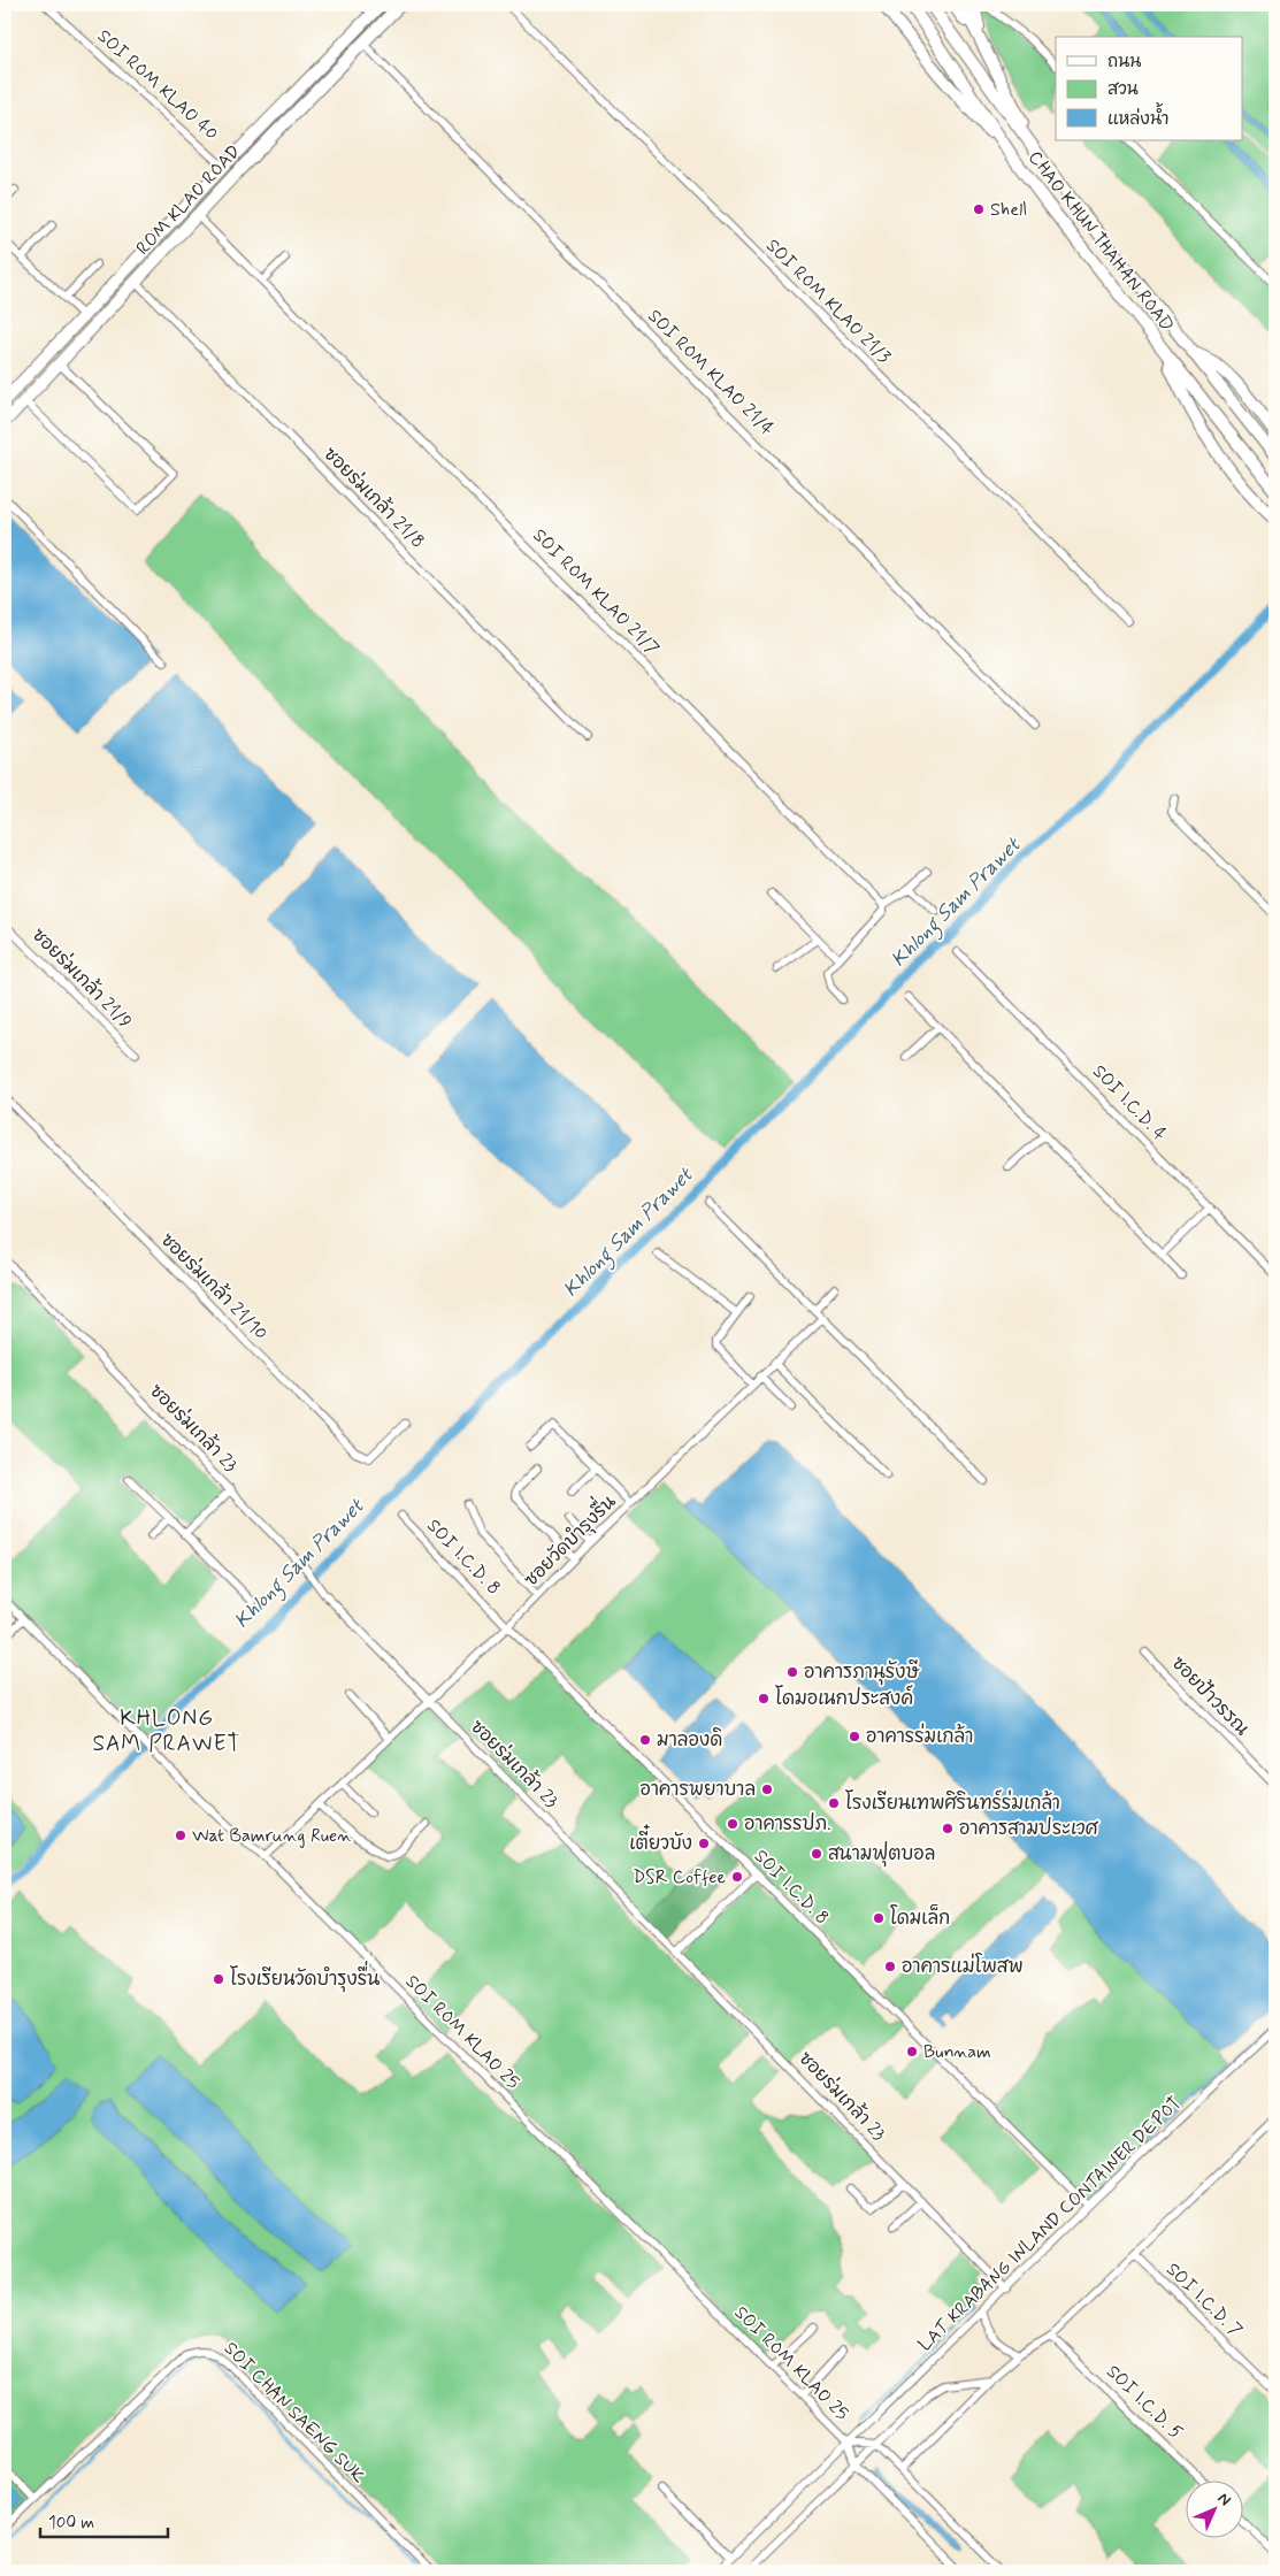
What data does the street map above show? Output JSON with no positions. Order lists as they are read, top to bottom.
{
  "streets": {
    "main road": ["ROM KLAO ROAD", "CHAO KHUN THAHAN ROAD"],
    "street": [
      "SOI ROM KLAO 40",
      "SOI ROM KLAO 21/3",
      "SOI ROM KLAO 21/4",
      "ซอยร่มเกล้า 21/8",
      "SOI ROM KLAO 21/7",
      "ซอยร่มเกล้า 21/9",
      "SOI I.C.D. 4",
      "ซอยร่มเกล้า 21/10",
      "ซอยร่มเกล้า 23",
      "ซอยวัดบำรุงรื่น",
      "SOI I.C.D. 8",
      "ซอยป้าวรรณ",
      "SOI ROM KLAO 25",
      "LAT KRABANG INLAND CONTAINER DEPOT",
      "SOI I.C.D. 7",
      "SOI I.C.D. 5",
      "SOI CHAN SAENG SUK"
    ]
  },
  "crossings": [
    ["SOI ROM KLAO 40", "ROM KLAO ROAD"],
    ["ROM KLAO ROAD", "SOI ROM KLAO 21/4"],
    ["ROM KLAO ROAD", "ซอยร่มเกล้า 21/8"],
    ["ROM KLAO ROAD", "SOI ROM KLAO 21/7"],
    ["ซอยร่มเกล้า 23", "ซอยวัดบำรุงรื่น"],
    ["ซอยร่มเกล้า 23", "LAT KRABANG INLAND CONTAINER DEPOT"],
    ["ซอยวัดบำรุงรื่น", "SOI I.C.D. 8"],
    ["ซอยวัดบำรุงรื่น", "SOI ROM KLAO 25"],
    ["SOI I.C.D. 8", "LAT KRABANG INLAND CONTAINER DEPOT"],
    ["SOI ROM KLAO 25", "LAT KRABANG INLAND CONTAINER DEPOT"]
  ],
  "districts": ["KHLONG SAM PRAWET"],
  "water": ["Khlong Sam Prawet"],
  "places": [
    "Shell",
    "อาคารภานุรังษี",
    "โดมอเนกประสงค์",
    "อาคารร่มเกล้า",
    "มาลองดิ",
    "อาคารพยาบาล",
    "โรงเรียนเทพศิรินทร์ร่มเกล้า",
    "อาคารรปภ.",
    "อาคารสามประเวศ",
    "Wat Bamrung Ruen",
    "เตี๋ยวบัง",
    "สนามฟุตบอล",
    "DSR Coffee",
    "โดมเล็ก",
    "อาคารแม่โพสพ",
    "โรงเรียนวัดบำรุงรื่น",
    "Bunnam"
  ],
  "legend": ["ถนน", "สวน", "แหล่งน้ำ"],
  "scale_bar": "100 m",
  "north": "top right"
}
